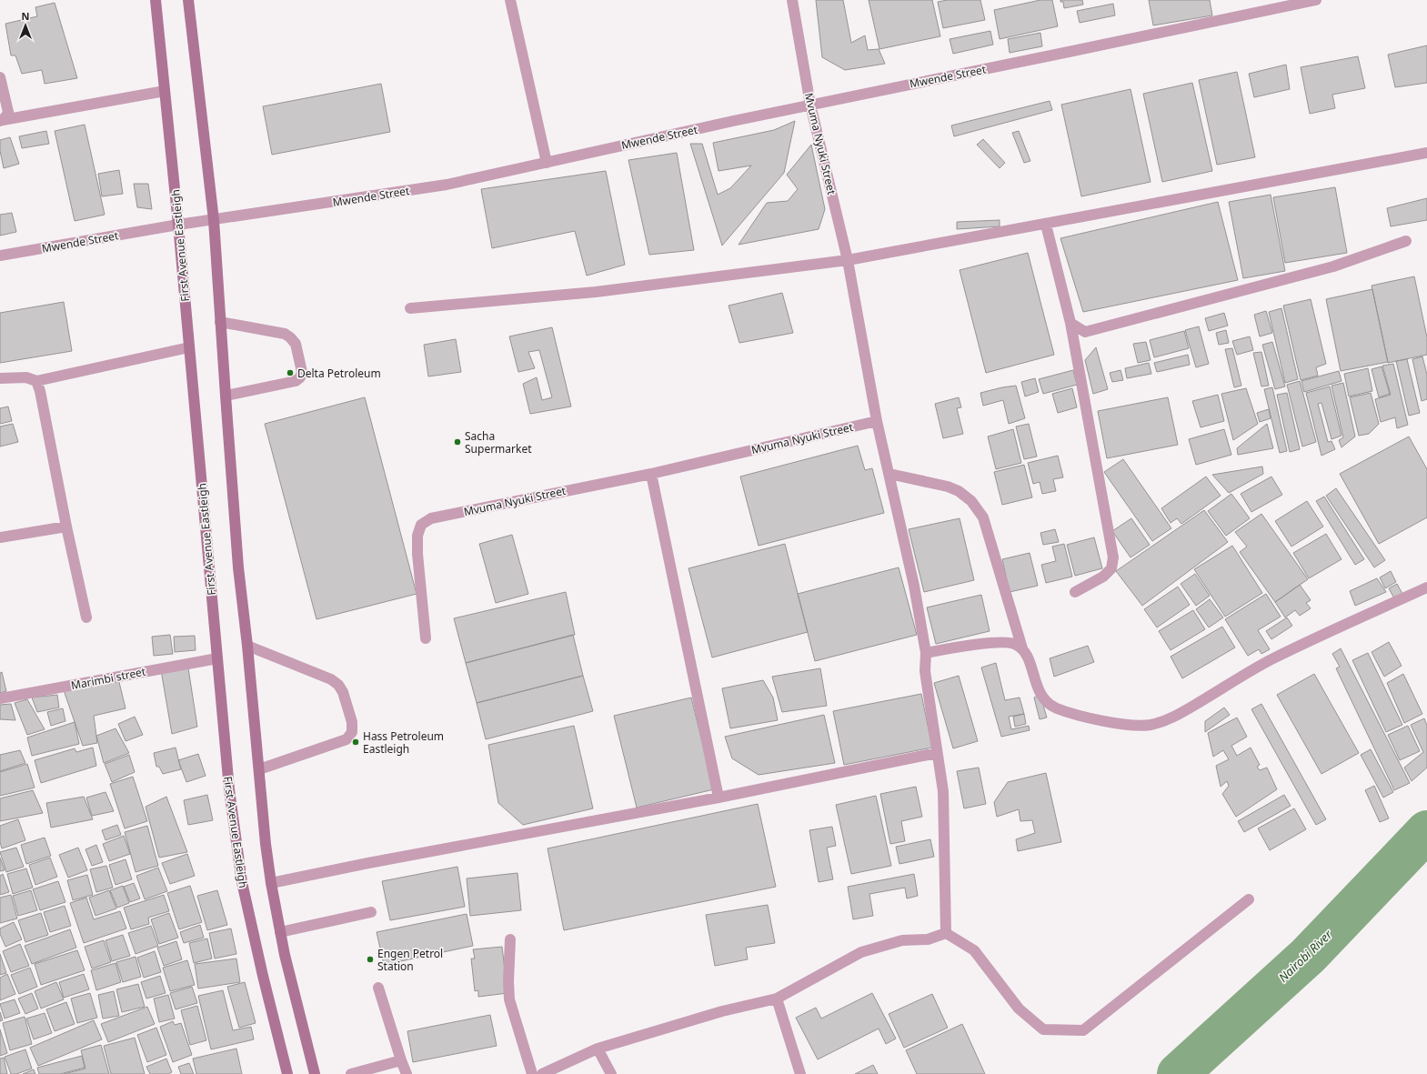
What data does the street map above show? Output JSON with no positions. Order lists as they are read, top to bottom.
{
  "streets": {
    "main road": ["First Avenue Eastleigh"],
    "street": ["Mwende Street", "Mvuma Nyuki Street", "Marimbi street"]
  },
  "crossings": [
    ["Mwende Street", "Mvuma Nyuki Street"],
    ["Mwende Street", "First Avenue Eastleigh"],
    ["First Avenue Eastleigh", "Marimbi street"]
  ],
  "water": ["Nairobi River"],
  "places": [
    "Delta Petroleum",
    "Sacha Supermarket",
    "Hass Petroleum Eastleigh",
    "Engen Petrol Station"
  ],
  "north": "top"
}
